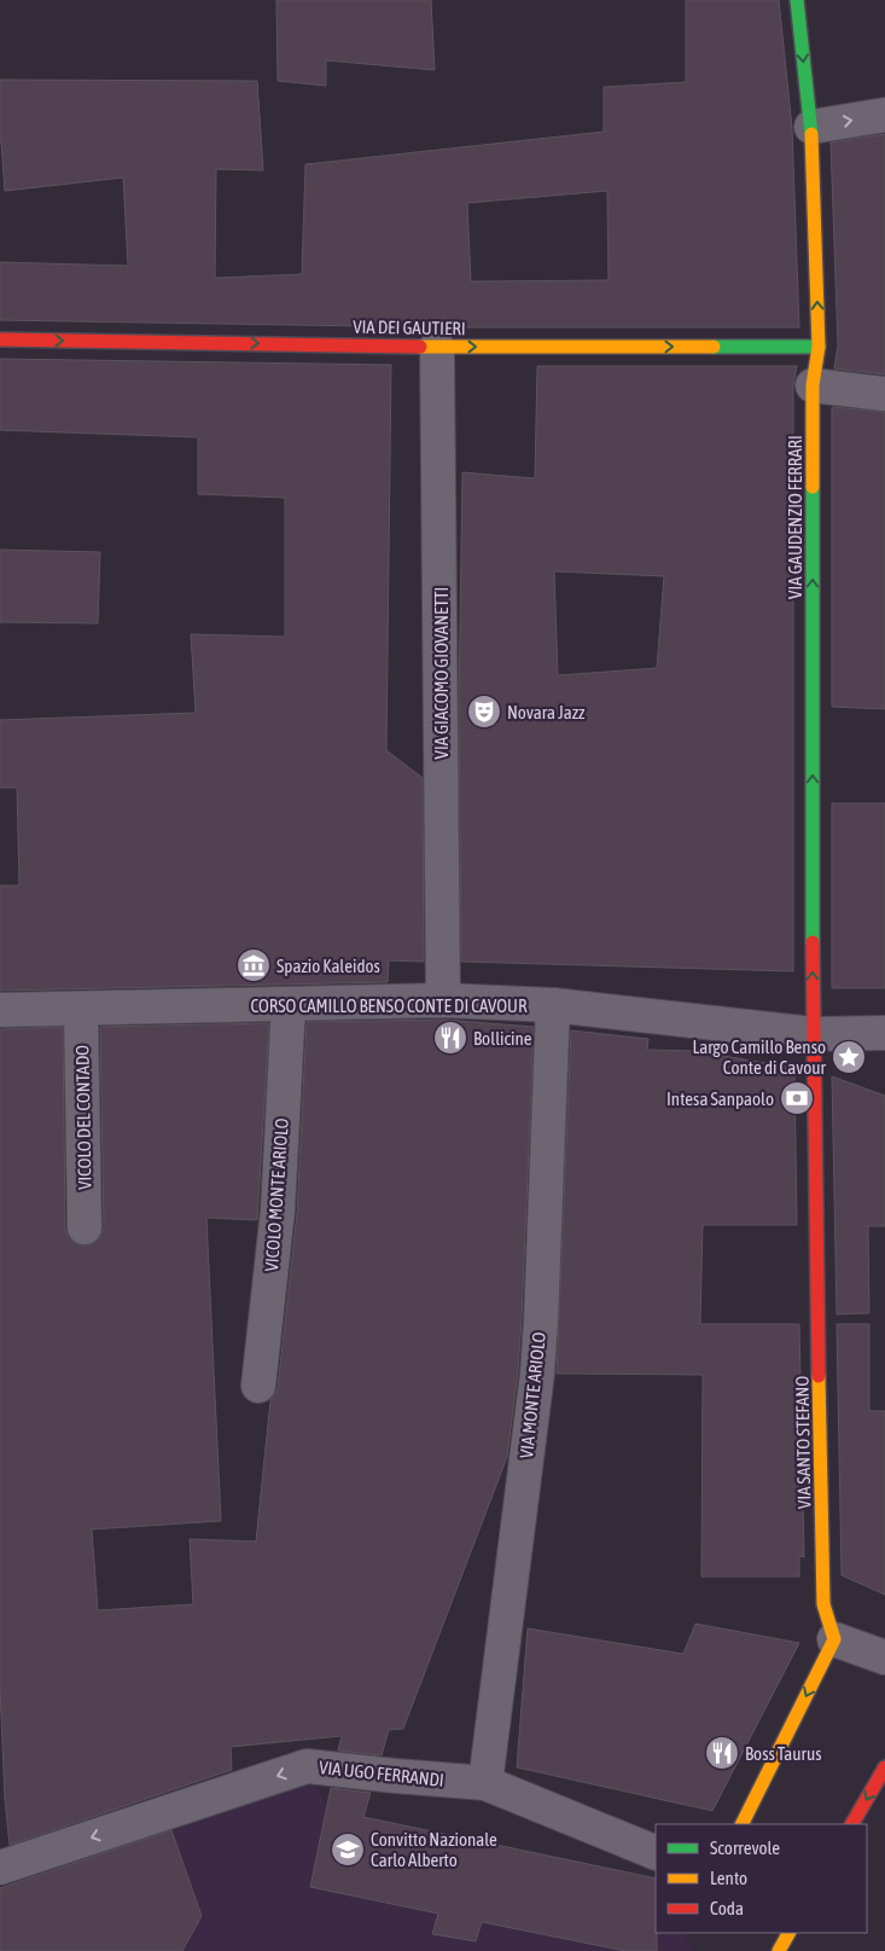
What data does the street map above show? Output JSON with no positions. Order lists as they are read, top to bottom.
{
  "streets": {
    "street": [
      "VIA DEI GAUTIERI",
      "VIA GAUDENZIO FERRARI",
      "VIA GIACOMO GIOVANETTI",
      "CORSO CAMILLO BENSO CONTE DI CAVOUR",
      "VICOLO DEL CONTADO",
      "VICOLO MONTE ARIOLO",
      "VIA MONTE ARIOLO",
      "VIA SANTO STEFANO",
      "VIA UGO FERRANDI"
    ]
  },
  "crossings": [
    ["VIA DEI GAUTIERI", "VIA GAUDENZIO FERRARI"],
    ["VIA DEI GAUTIERI", "VIA GIACOMO GIOVANETTI"],
    ["VIA GAUDENZIO FERRARI", "CORSO CAMILLO BENSO CONTE DI CAVOUR"],
    ["VIA GAUDENZIO FERRARI", "VIA SANTO STEFANO"],
    ["VIA GIACOMO GIOVANETTI", "CORSO CAMILLO BENSO CONTE DI CAVOUR"],
    ["CORSO CAMILLO BENSO CONTE DI CAVOUR", "VICOLO DEL CONTADO"],
    ["CORSO CAMILLO BENSO CONTE DI CAVOUR", "VICOLO MONTE ARIOLO"],
    ["CORSO CAMILLO BENSO CONTE DI CAVOUR", "VIA MONTE ARIOLO"],
    ["CORSO CAMILLO BENSO CONTE DI CAVOUR", "VIA SANTO STEFANO"],
    ["VIA MONTE ARIOLO", "VIA UGO FERRANDI"]
  ],
  "one_way": ["VIA DEI GAUTIERI", "VIA UGO FERRANDI"],
  "places": {
    "theatre": ["Novara Jazz"],
    "museum": ["Spazio Kaleidos"],
    "restaurant": ["Bollicine", "Boss Taurus"],
    "place": ["Largo Camillo Benso Conte di Cavour"],
    "bank": ["Intesa Sanpaolo"],
    "school or university": ["Convitto Nazionale Carlo Alberto"]
  },
  "legend": ["Scorrevole", "Lento", "Coda"]
}
